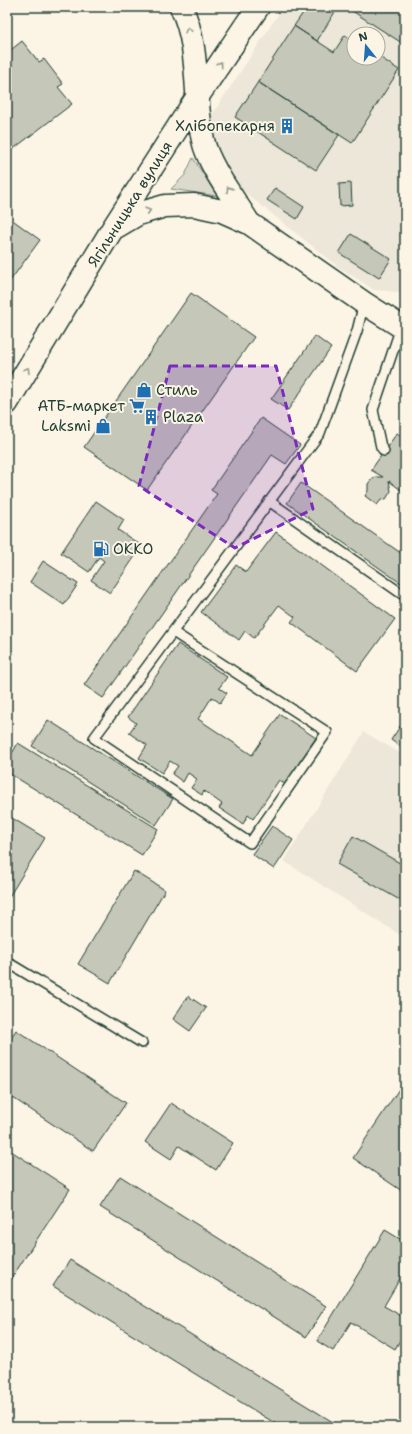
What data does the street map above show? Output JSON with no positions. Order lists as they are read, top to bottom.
{
  "streets": {
    "main road": ["Ягільницька вулиця"]
  },
  "one_way": ["Ягільницька вулиця"],
  "places": {
    "building": ["Хлібопекарня", "Plaza"],
    "shop": ["Стиль", "Laksmi"],
    "supermarket": ["АТБ-маркет"],
    "fuel station": ["ОККО"]
  },
  "north": "top"
}
